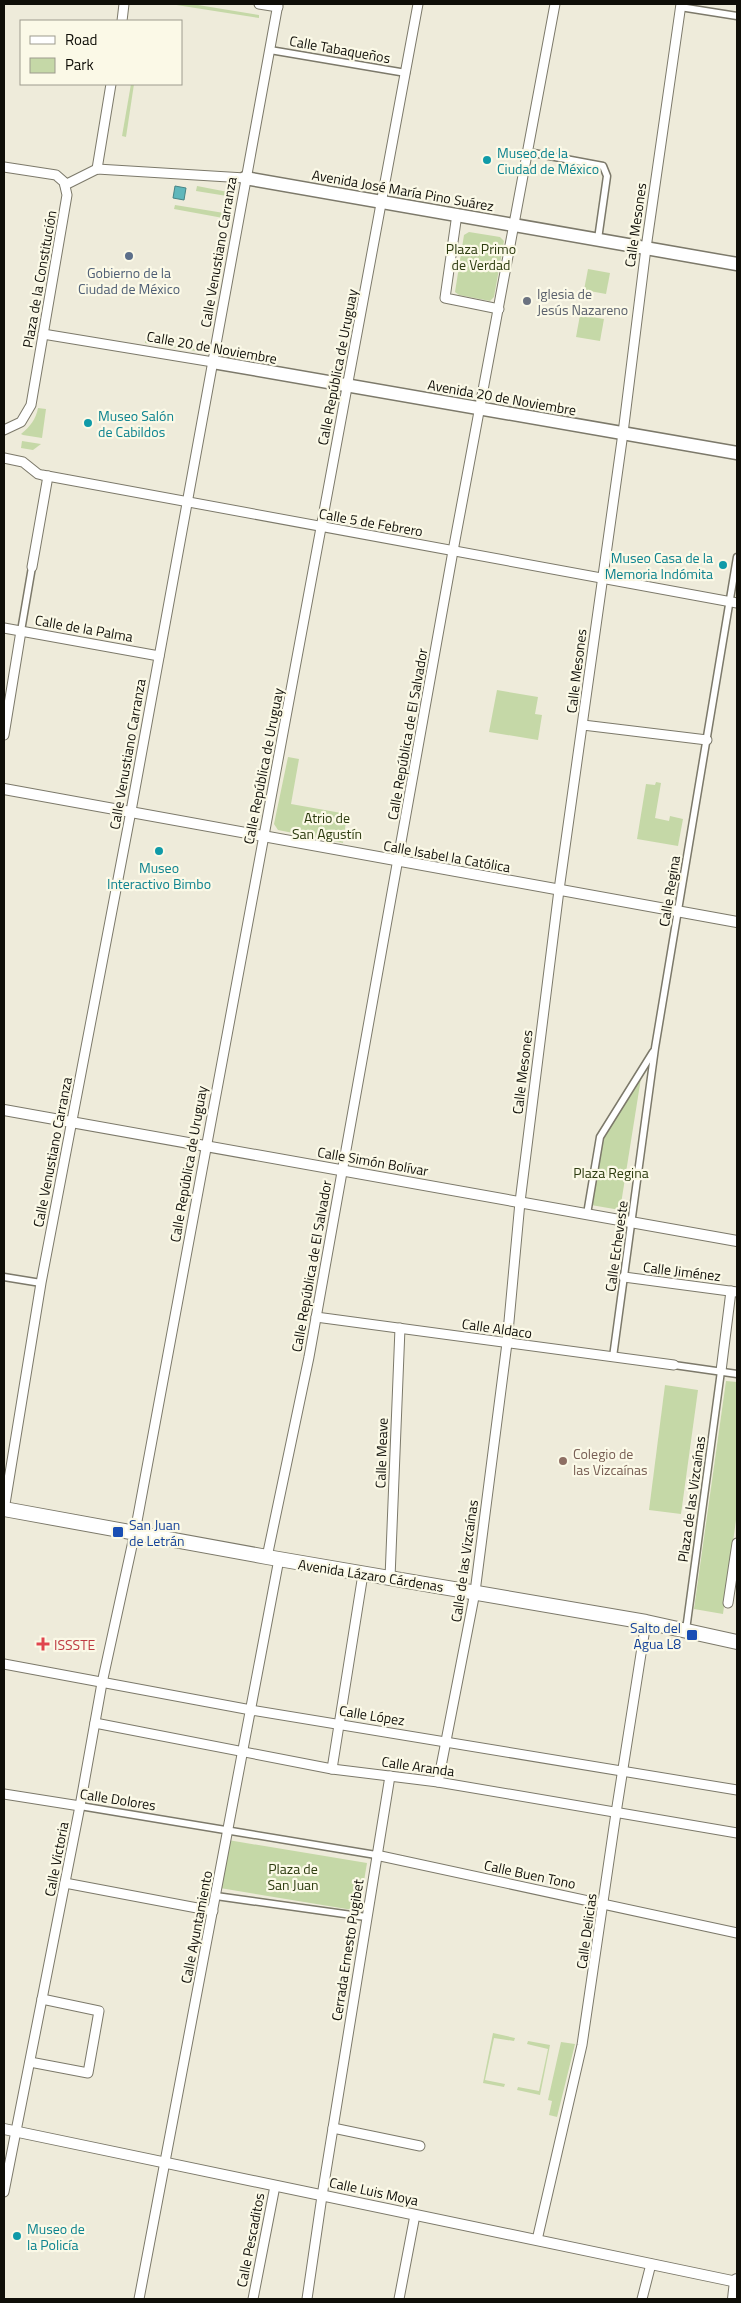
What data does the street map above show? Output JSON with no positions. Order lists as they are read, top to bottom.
{
  "streets": {
    "main road": [
      "Avenida José María Pino Suárez",
      "Calle 20 de Noviembre",
      "Avenida 20 de Noviembre",
      "Avenida Lázaro Cárdenas"
    ],
    "street": [
      "Calle Tabaqueños",
      "Calle Mesones",
      "Calle Venustiano Carranza",
      "Plaza de la Constitución",
      "Calle República de Uruguay",
      "Calle 5 de Febrero",
      "Calle de la Palma",
      "Calle República de El Salvador",
      "Calle Isabel la Católica",
      "Calle Regina",
      "Calle Simón Bolívar",
      "Calle Echeveste",
      "Calle Jiménez",
      "Calle Aldaco",
      "Calle Meave",
      "Plaza de las Vizcaínas",
      "Calle de las Vizcaínas",
      "Calle López",
      "Calle Aranda",
      "Calle Dolores",
      "Calle Victoria",
      "Calle Buen Tono",
      "Calle Ayuntamiento",
      "Calle Delicias",
      "Cerrada Ernesto Pugibet",
      "Calle Luis Moya",
      "Calle Pescaditos"
    ]
  },
  "crossings": [
    ["Calle Tabaqueños", "Calle Venustiano Carranza"],
    ["Calle Tabaqueños", "Calle República de Uruguay"],
    ["Avenida José María Pino Suárez", "Calle Mesones"],
    ["Avenida José María Pino Suárez", "Calle Venustiano Carranza"],
    ["Avenida José María Pino Suárez", "Plaza de la Constitución"],
    ["Avenida José María Pino Suárez", "Calle República de Uruguay"],
    ["Avenida José María Pino Suárez", "Calle República de El Salvador"],
    ["Calle Mesones", "Avenida 20 de Noviembre"],
    ["Calle Mesones", "Calle 5 de Febrero"],
    ["Calle Mesones", "Calle Isabel la Católica"],
    ["Calle Mesones", "Calle Simón Bolívar"],
    ["Calle Mesones", "Calle Aldaco"],
    ["Calle Mesones", "Calle de las Vizcaínas"],
    ["Calle Venustiano Carranza", "Calle 20 de Noviembre"],
    ["Calle Venustiano Carranza", "Calle 5 de Febrero"],
    ["Calle Venustiano Carranza", "Calle de la Palma"],
    ["Calle Venustiano Carranza", "Calle Isabel la Católica"],
    ["Calle Venustiano Carranza", "Calle Simón Bolívar"],
    ["Calle Venustiano Carranza", "Avenida Lázaro Cárdenas"],
    ["Plaza de la Constitución", "Calle 20 de Noviembre"],
    ["Calle 20 de Noviembre", "Calle República de Uruguay"],
    ["Calle 20 de Noviembre", "Avenida 20 de Noviembre"],
    ["Calle República de Uruguay", "Calle 5 de Febrero"],
    ["Calle República de Uruguay", "Calle Isabel la Católica"],
    ["Calle República de Uruguay", "Calle Simón Bolívar"],
    ["Calle República de Uruguay", "Avenida Lázaro Cárdenas"],
    ["Calle República de Uruguay", "Calle Victoria"],
    ["Avenida 20 de Noviembre", "Calle República de El Salvador"],
    ["Calle 5 de Febrero", "Calle República de El Salvador"],
    ["Calle 5 de Febrero", "Calle Regina"],
    ["Calle República de El Salvador", "Calle Isabel la Católica"],
    ["Calle República de El Salvador", "Calle Simón Bolívar"],
    ["Calle República de El Salvador", "Calle Aldaco"],
    ["Calle República de El Salvador", "Avenida Lázaro Cárdenas"],
    ["Calle República de El Salvador", "Calle Ayuntamiento"],
    ["Calle Isabel la Católica", "Calle Regina"],
    ["Calle Regina", "Calle Simón Bolívar"],
    ["Calle Regina", "Calle Echeveste"],
    ["Calle Simón Bolívar", "Calle Echeveste"],
    ["Calle Echeveste", "Calle Jiménez"],
    ["Calle Echeveste", "Calle Aldaco"],
    ["Calle Aldaco", "Calle Meave"],
    ["Calle Aldaco", "Calle de las Vizcaínas"],
    ["Calle Meave", "Avenida Lázaro Cárdenas"],
    ["Plaza de las Vizcaínas", "Avenida Lázaro Cárdenas"],
    ["Calle de las Vizcaínas", "Avenida Lázaro Cárdenas"],
    ["Calle de las Vizcaínas", "Calle López"],
    ["Calle de las Vizcaínas", "Calle Aranda"],
    ["Avenida Lázaro Cárdenas", "Calle Victoria"],
    ["Avenida Lázaro Cárdenas", "Calle Ayuntamiento"],
    ["Avenida Lázaro Cárdenas", "Calle Delicias"],
    ["Calle López", "Calle Victoria"],
    ["Calle López", "Calle Ayuntamiento"],
    ["Calle López", "Calle Delicias"],
    ["Calle Aranda", "Calle Victoria"],
    ["Calle Aranda", "Calle Ayuntamiento"],
    ["Calle Aranda", "Calle Delicias"],
    ["Calle Aranda", "Cerrada Ernesto Pugibet"],
    ["Calle Dolores", "Calle Victoria"],
    ["Calle Dolores", "Calle Buen Tono"],
    ["Calle Dolores", "Calle Ayuntamiento"],
    ["Calle Dolores", "Cerrada Ernesto Pugibet"],
    ["Calle Victoria", "Calle Luis Moya"],
    ["Calle Buen Tono", "Calle Delicias"],
    ["Calle Buen Tono", "Cerrada Ernesto Pugibet"],
    ["Calle Ayuntamiento", "Calle Luis Moya"],
    ["Calle Delicias", "Calle Luis Moya"],
    ["Cerrada Ernesto Pugibet", "Calle Luis Moya"],
    ["Calle Luis Moya", "Calle Pescaditos"]
  ],
  "parks": [
    "Plaza Primo de Verdad",
    "Atrio de San Agustín",
    "Plaza Regina",
    "Plaza de San Juan"
  ],
  "places": {
    "other": [
      "Museo de la Ciudad de México",
      "Gobierno de la Ciudad de México",
      "Iglesia de Jesús Nazareno",
      "Museo Salón de Cabildos",
      "Museo Casa de la Memoria Indómita",
      "Museo Interactivo Bimbo",
      "Colegio de las Vizcaínas",
      "Museo de la Policía"
    ],
    "transit": ["San Juan de Letrán", "Salto del Agua L8"],
    "health": ["ISSSTE"]
  },
  "legend": ["Road", "Park"]
}
